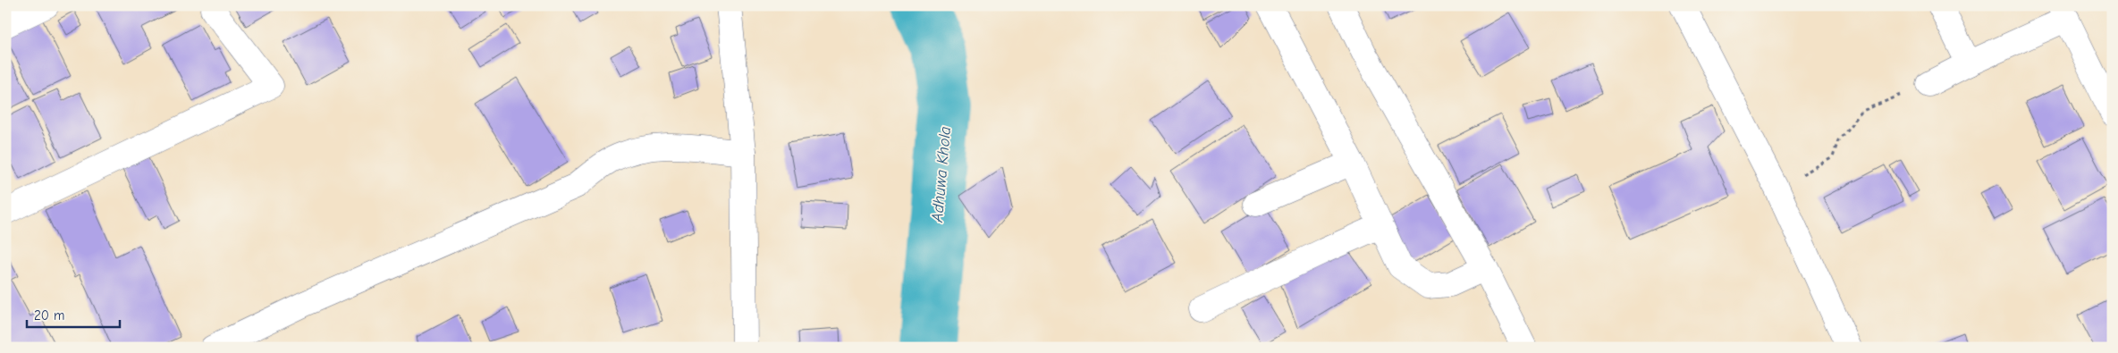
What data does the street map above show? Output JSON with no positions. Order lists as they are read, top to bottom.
{
  "water": ["Adhuwa Khola"],
  "scale_bar": "20 m"
}
